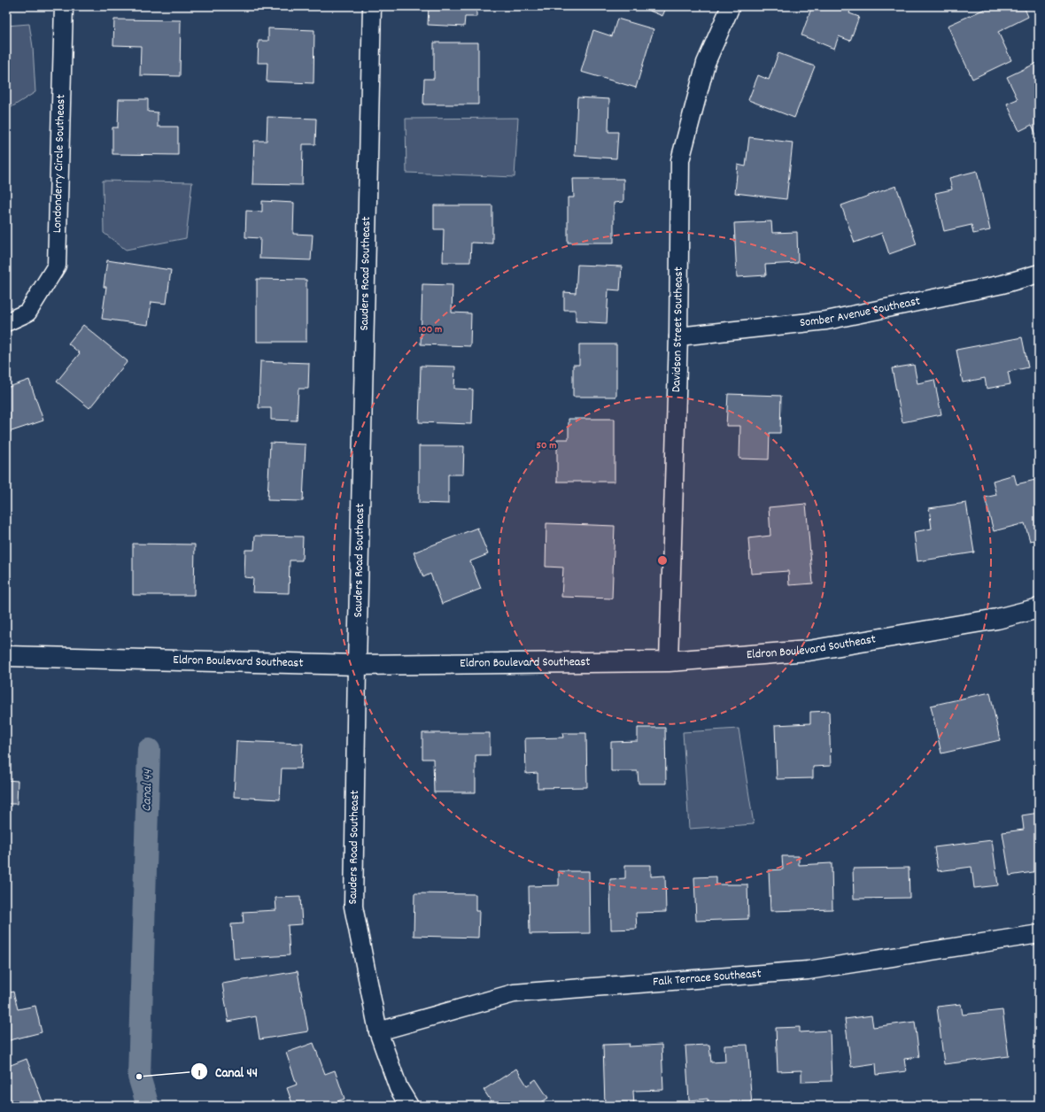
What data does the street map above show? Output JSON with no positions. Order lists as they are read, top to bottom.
{
  "streets": {
    "street": [
      "Londonderry Circle Southeast",
      "Sauders Road Southeast",
      "Somber Avenue Southeast",
      "Davidson Street Southeast",
      "Eldron Boulevard Southeast",
      "Falk Terrace Southeast"
    ]
  },
  "crossings": [
    ["Sauders Road Southeast", "Eldron Boulevard Southeast"],
    ["Sauders Road Southeast", "Falk Terrace Southeast"],
    ["Somber Avenue Southeast", "Davidson Street Southeast"],
    ["Davidson Street Southeast", "Eldron Boulevard Southeast"]
  ],
  "water": ["Canal 44"],
  "places": ["Canal 44"],
  "rings": ["100 m", "50 m"]
}
